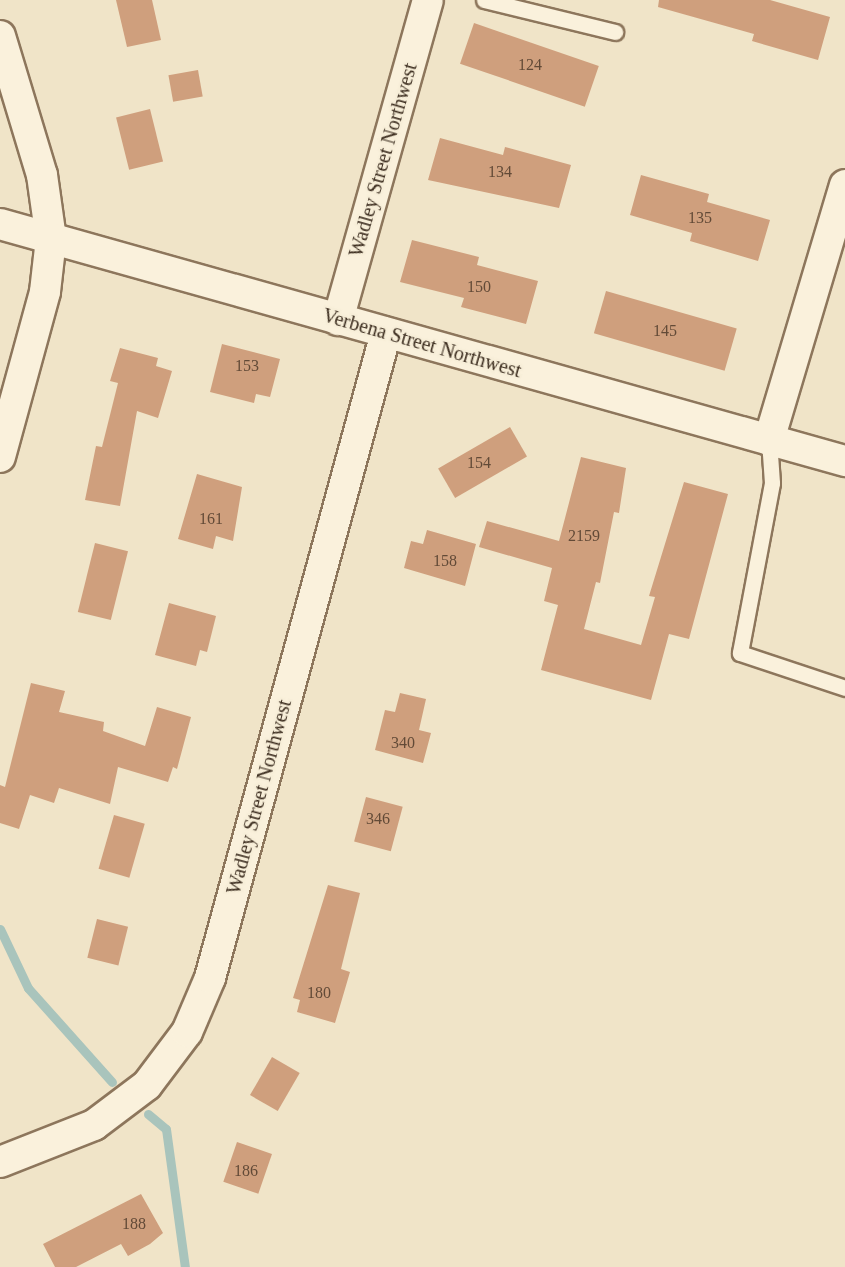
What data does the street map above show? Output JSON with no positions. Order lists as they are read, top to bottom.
{
  "streets": {
    "street": ["Wadley Street Northwest", "Verbena Street Northwest"]
  },
  "crossings": [
    ["Wadley Street Northwest", "Verbena Street Northwest"]
  ],
  "house_numbers": [
    "124",
    "134",
    "135",
    "150",
    "145",
    "153",
    "154",
    "161",
    "2159",
    "158",
    "340",
    "346",
    "180",
    "186",
    "188"
  ]
}
